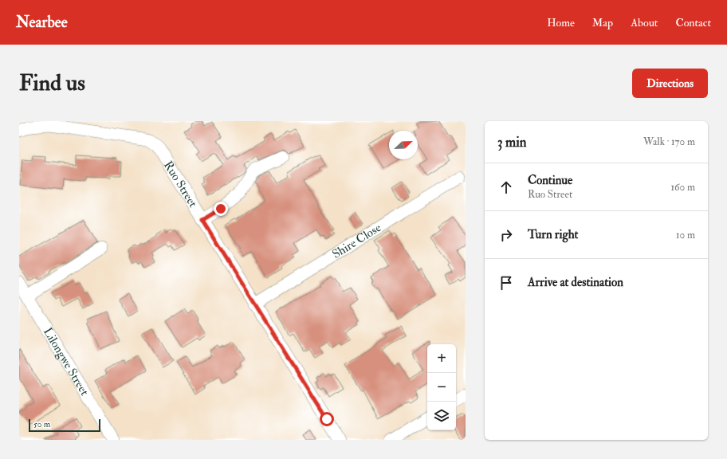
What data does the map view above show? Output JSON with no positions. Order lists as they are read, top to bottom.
{
  "streets": {
    "street": ["Ruo Street", "Shire Close", "Lilongwe Street"]
  },
  "crossings": [
    ["Ruo Street", "Shire Close"]
  ],
  "scale_bar": "50 m",
  "north": "top right",
  "page": {
    "header": "Nearbee",
    "nav": [
      "Home",
      "Map",
      "About",
      "Contact"
    ],
    "buttons": "Directions",
    "title": "Find us",
    "heading": ["3 min", "Walk · 170 m"],
    "list": [
      ["Continue", "Ruo Street", "160 m"],
      ["Turn right", "10 m"],
      "Arrive at destination"
    ],
    "map_buttons": ["+", "−"],
    "scale": "50 m"
  }
}
